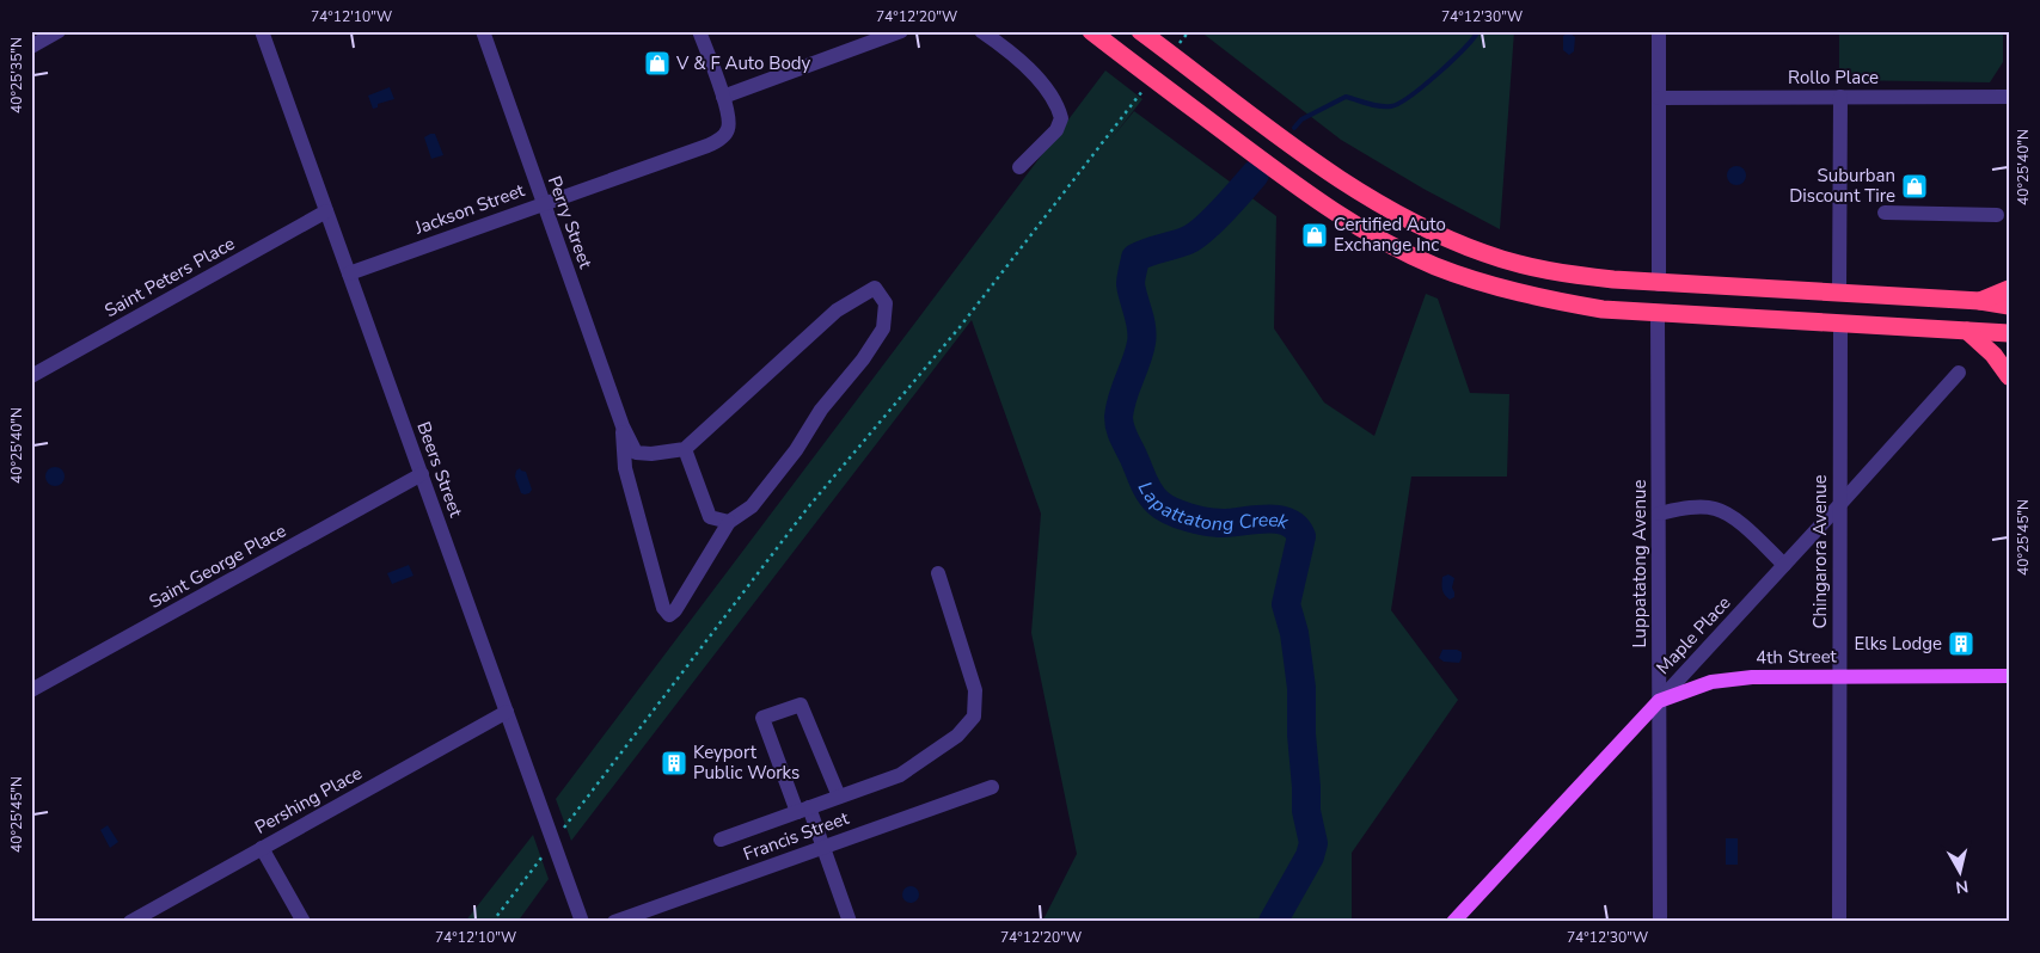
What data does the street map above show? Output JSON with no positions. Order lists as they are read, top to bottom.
{
  "streets": {
    "main road": ["Maple Place", "4th Street"],
    "street": [
      "Rollo Place",
      "Jackson Street",
      "Perry Street",
      "Saint Peters Place",
      "Beers Street",
      "Chingarora Avenue",
      "Luppatatong Avenue",
      "Saint George Place",
      "Pershing Place",
      "Francis Street"
    ]
  },
  "crossings": [
    ["Jackson Street", "Perry Street"],
    ["Jackson Street", "Beers Street"],
    ["Saint Peters Place", "Beers Street"],
    ["Beers Street", "Saint George Place"],
    ["Beers Street", "Pershing Place"],
    ["Chingarora Avenue", "Maple Place"],
    ["Chingarora Avenue", "4th Street"],
    ["Luppatatong Avenue", "Maple Place"],
    ["Luppatatong Avenue", "4th Street"],
    ["Maple Place", "4th Street"]
  ],
  "water": ["Lapattatong Creek"],
  "places": {
    "shop": ["V & F Auto Body", "Suburban Discount Tire", "Certified Auto Exchange Inc"],
    "building": ["Elks Lodge", "Keyport Public Works"]
  },
  "north": "bottom",
  "coordinates": [
    "74°12'10\"W",
    "74°12'20\"W",
    "74°12'30\"W",
    "40°25'35\"N",
    "40°25'40\"N",
    "40°25'45\"N"
  ]
}
